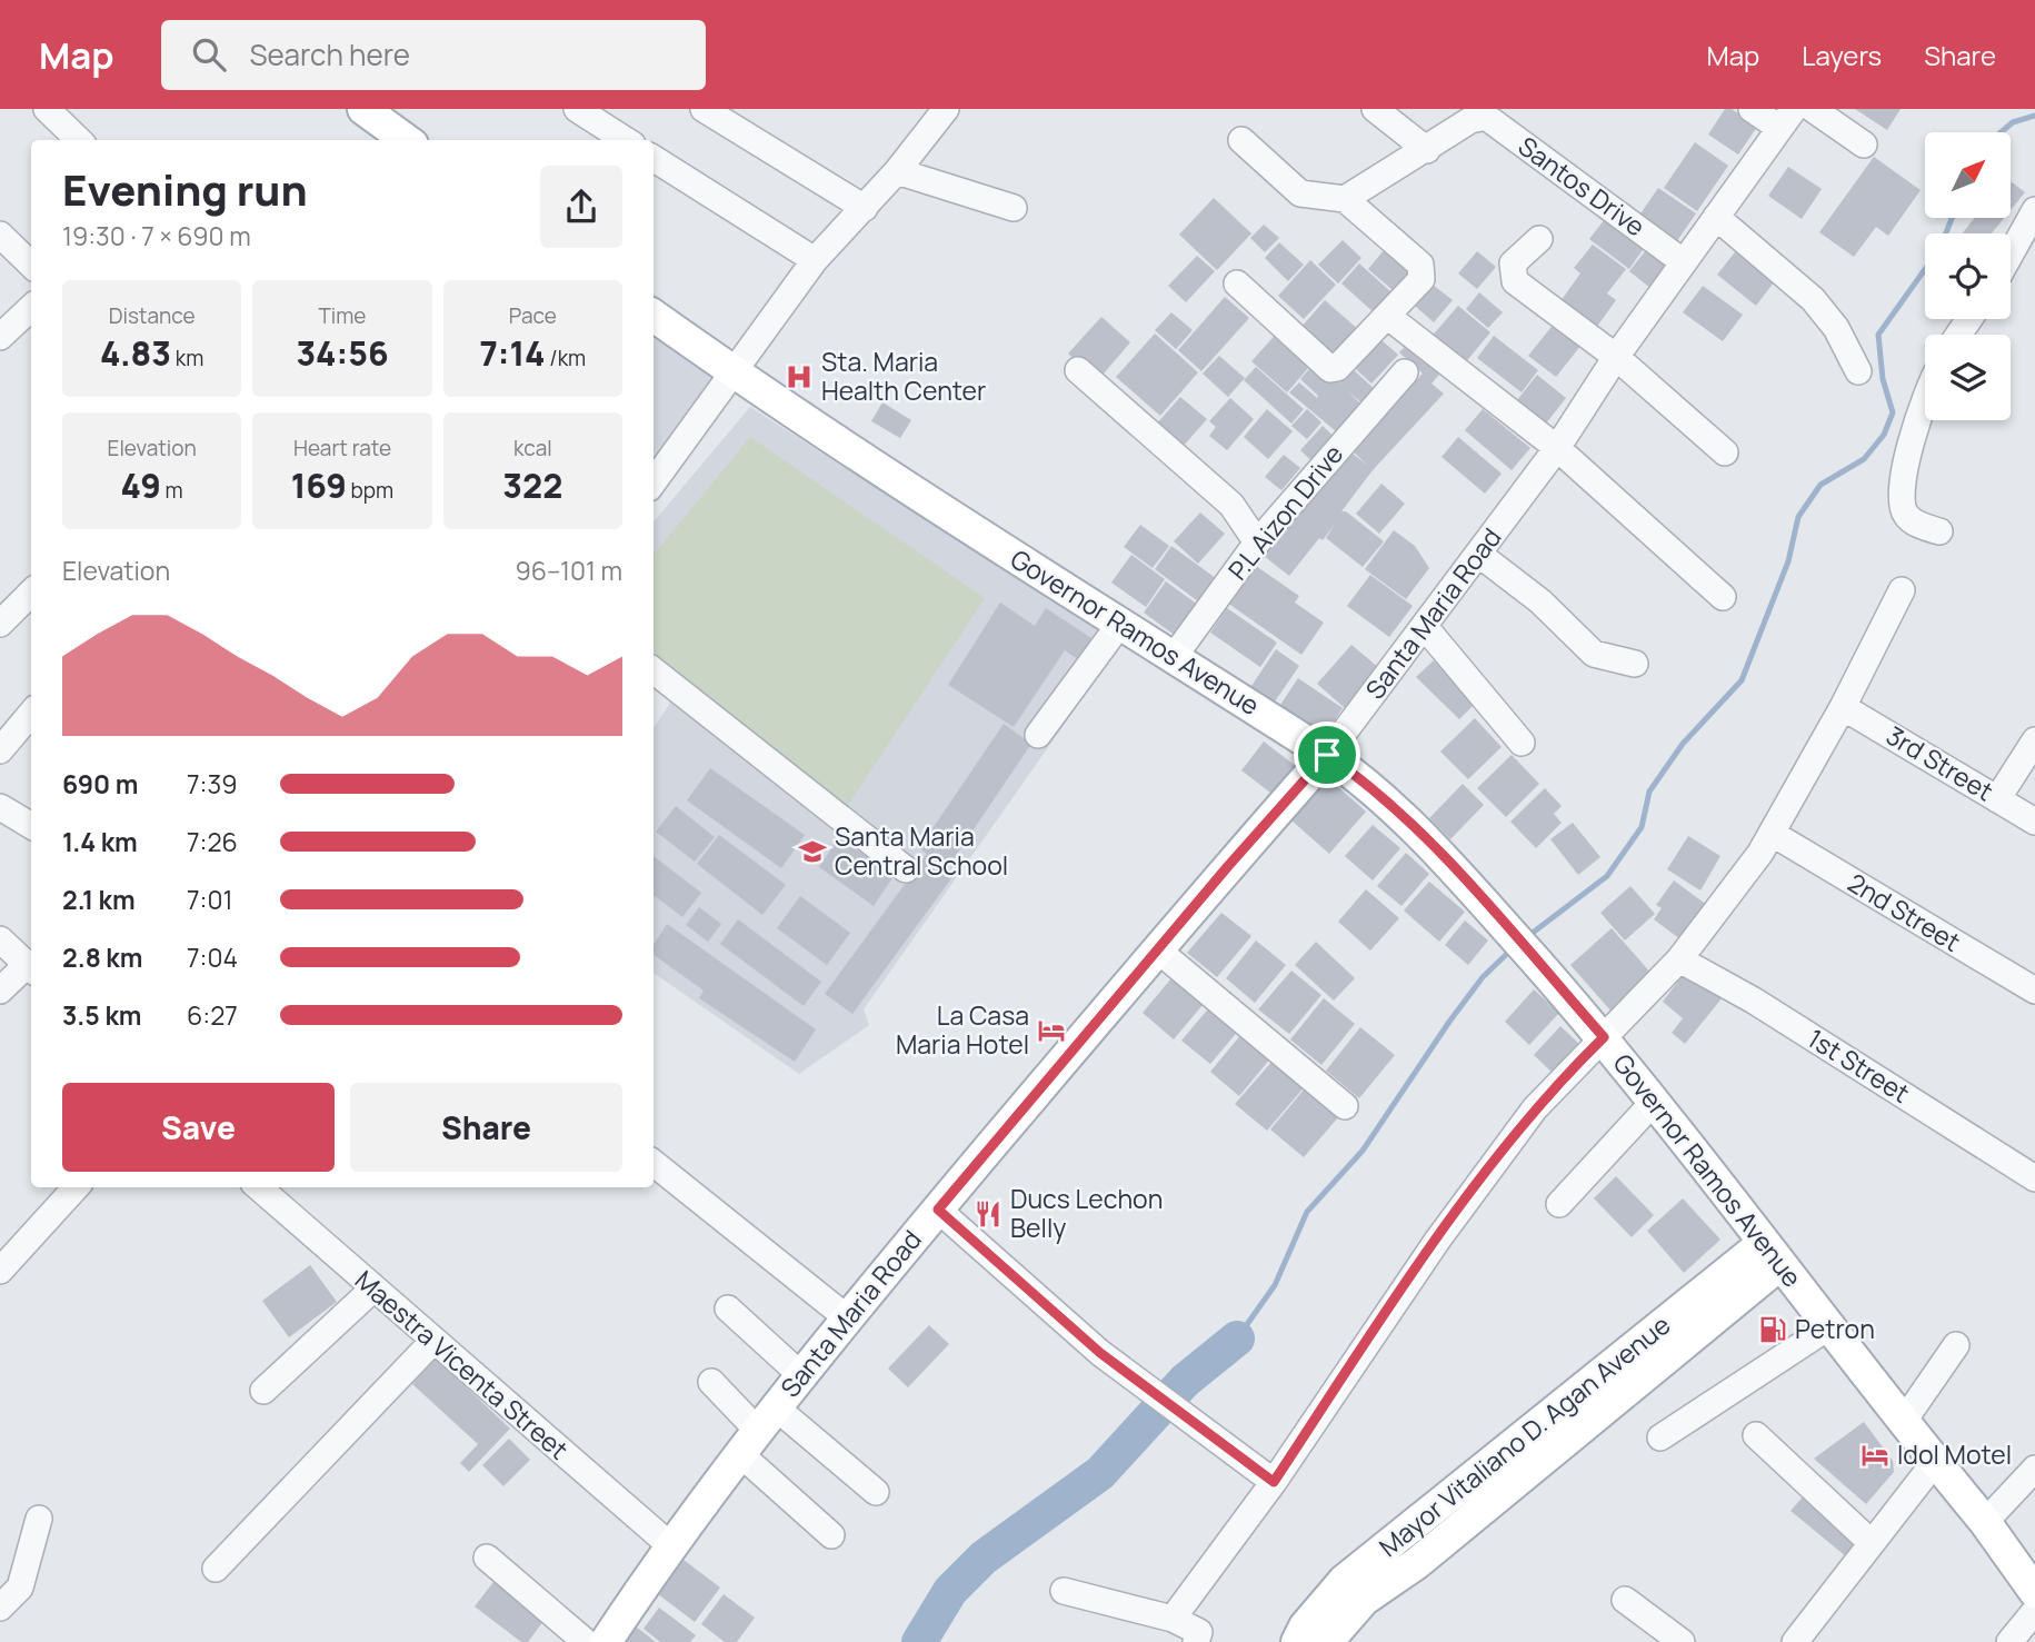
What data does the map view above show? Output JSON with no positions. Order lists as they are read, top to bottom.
{
  "streets": {
    "main road": ["Santa Maria Road", "Governor Ramos Avenue", "Mayor Vitaliano D. Agan Avenue"],
    "street": [
      "Santos Drive",
      "P.L Aizon Drive",
      "3rd Street",
      "2nd Street",
      "1st Street",
      "Maestra Vicenta Street"
    ]
  },
  "crossings": [
    ["Santos Drive", "Santa Maria Road"],
    ["P.L Aizon Drive", "Governor Ramos Avenue"],
    ["Santa Maria Road", "Governor Ramos Avenue"],
    ["Santa Maria Road", "Maestra Vicenta Street"],
    ["Governor Ramos Avenue", "Mayor Vitaliano D. Agan Avenue"]
  ],
  "places": {
    "hospital": ["Sta. Maria Health Center"],
    "school or university": ["Santa Maria Central School"],
    "hotel": ["La Casa Maria Hotel", "Idol Motel"],
    "restaurant": ["Ducs Lechon Belly"],
    "fuel station": ["Petron"]
  },
  "north": "top right",
  "page": {
    "header": "Map",
    "search": "Search here",
    "nav": ["Map", "Layers", "Share"],
    "heading": ["Evening run", "19:30 · 7 × 690 m"],
    "stats": [
      ["Distance", "4.83 km"],
      ["Time", "34:56"],
      ["Pace", "7:14 /km"],
      ["Elevation", "49 m"],
      ["Heart rate", "169 bpm"],
      ["kcal", "322"]
    ],
    "chart": ["Elevation", "96–101 m"],
    "list": [
      {
        "name": "690 m",
        "note": "7:39"
      },
      {
        "name": "1.4 km",
        "note": "7:26"
      },
      {
        "name": "2.1 km",
        "note": "7:01"
      },
      {
        "name": "2.8 km",
        "note": "7:04"
      },
      {
        "name": "3.5 km",
        "note": "6:27"
      }
    ],
    "buttons": ["Save", "Share"]
  }
}
